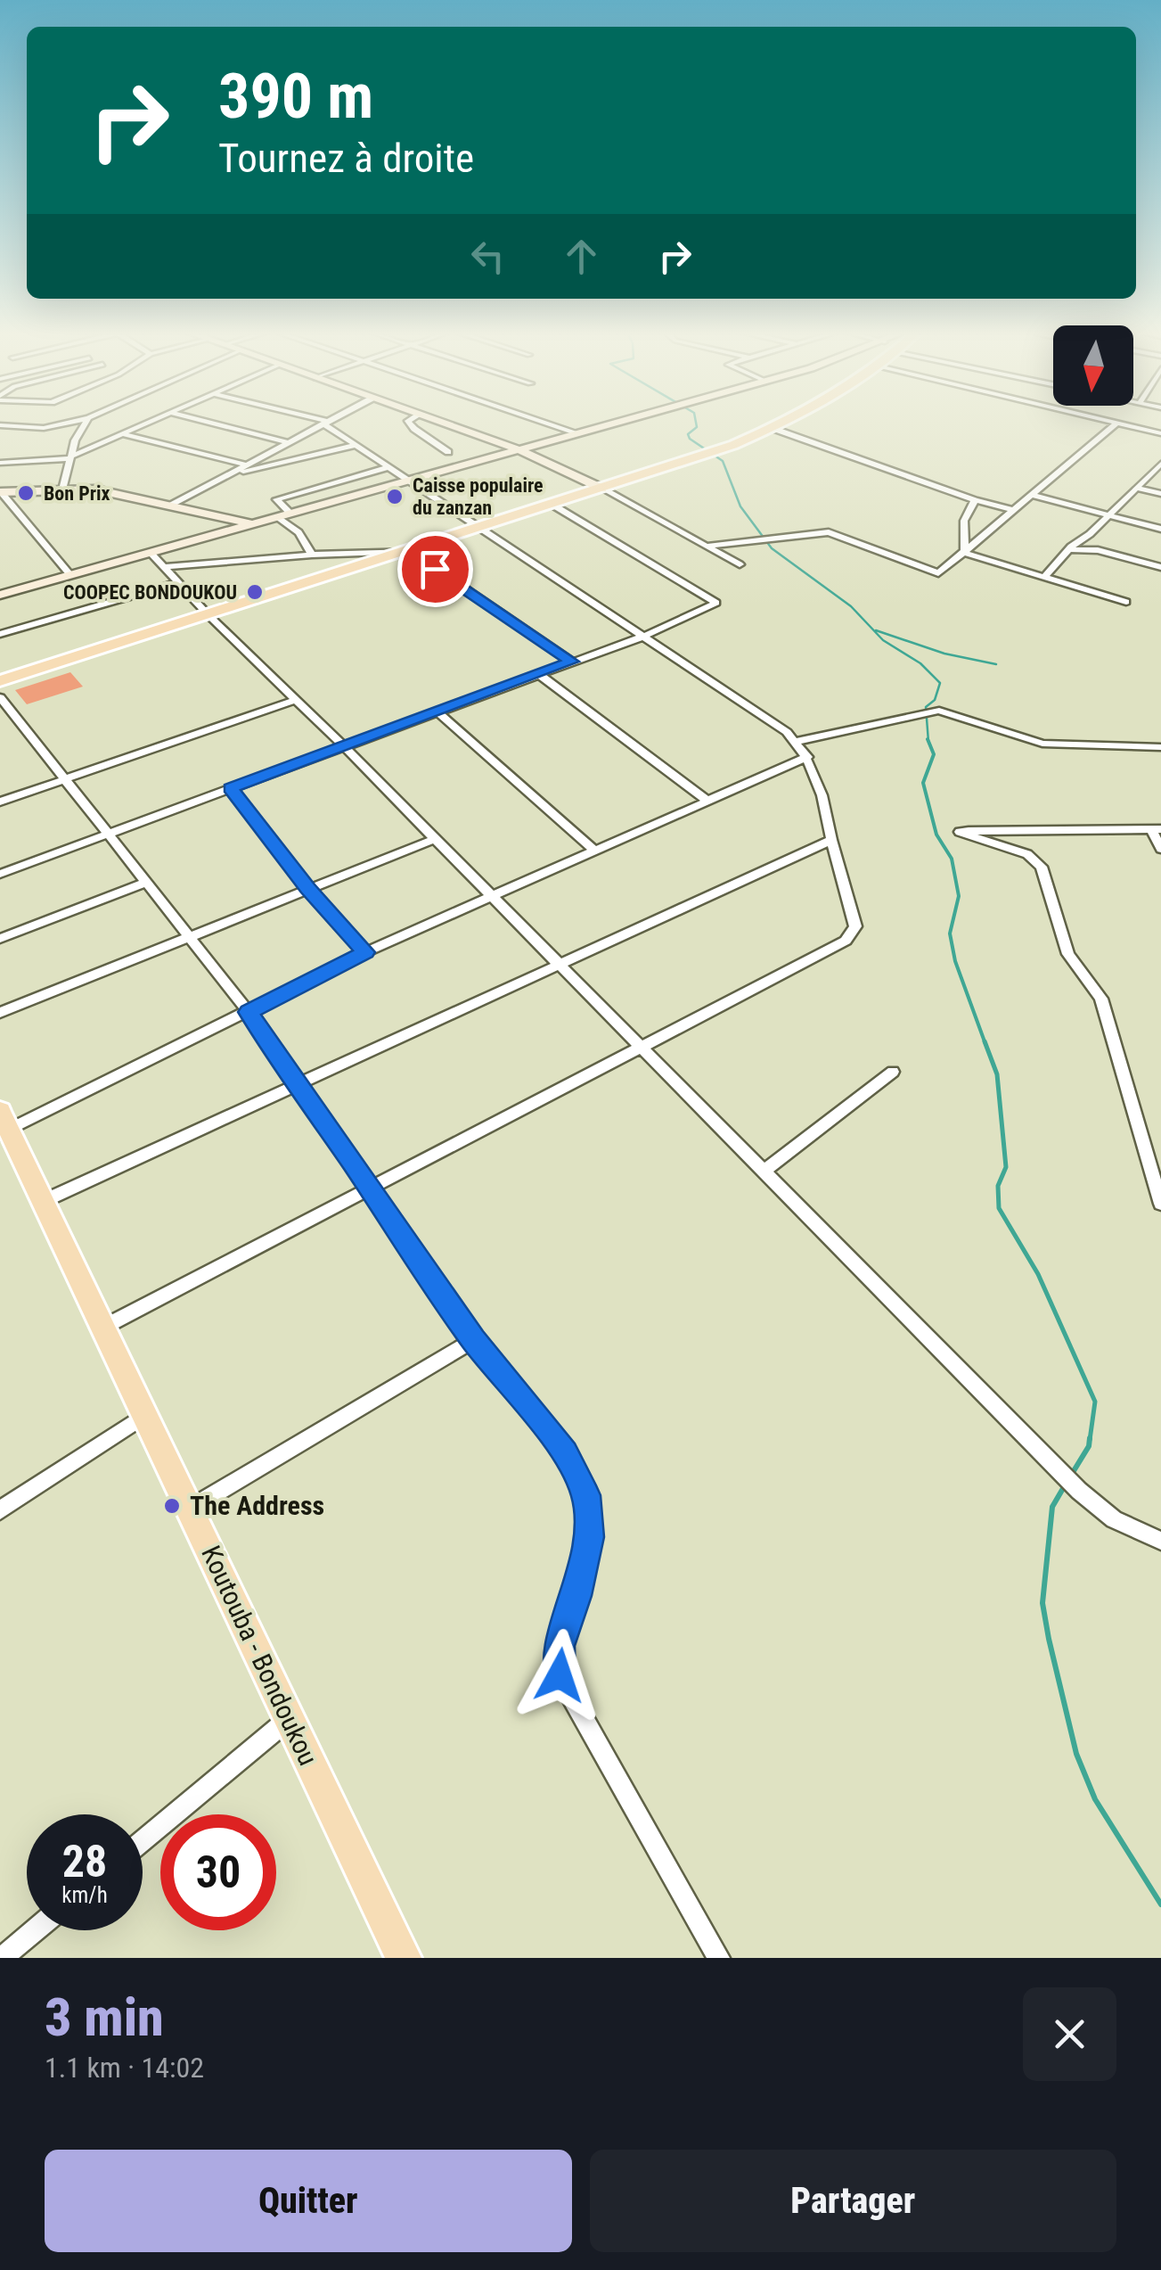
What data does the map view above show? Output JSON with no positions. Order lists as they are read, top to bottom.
{
  "streets": {
    "main road": ["Koutouba - Bondoukou"]
  },
  "places": [
    "Bon Prix",
    "Caisse populaire du zanzan",
    "COOPEC BONDOUKOU",
    "The Address"
  ],
  "north": "bottom",
  "page": {
    "turn": ["390 m", "Tournez à droite"],
    "speed": "28 km/h",
    "limit": "30",
    "heading": ["3 min", "1.1 km · 14:02"],
    "buttons": ["Quitter", "Partager"]
  }
}
